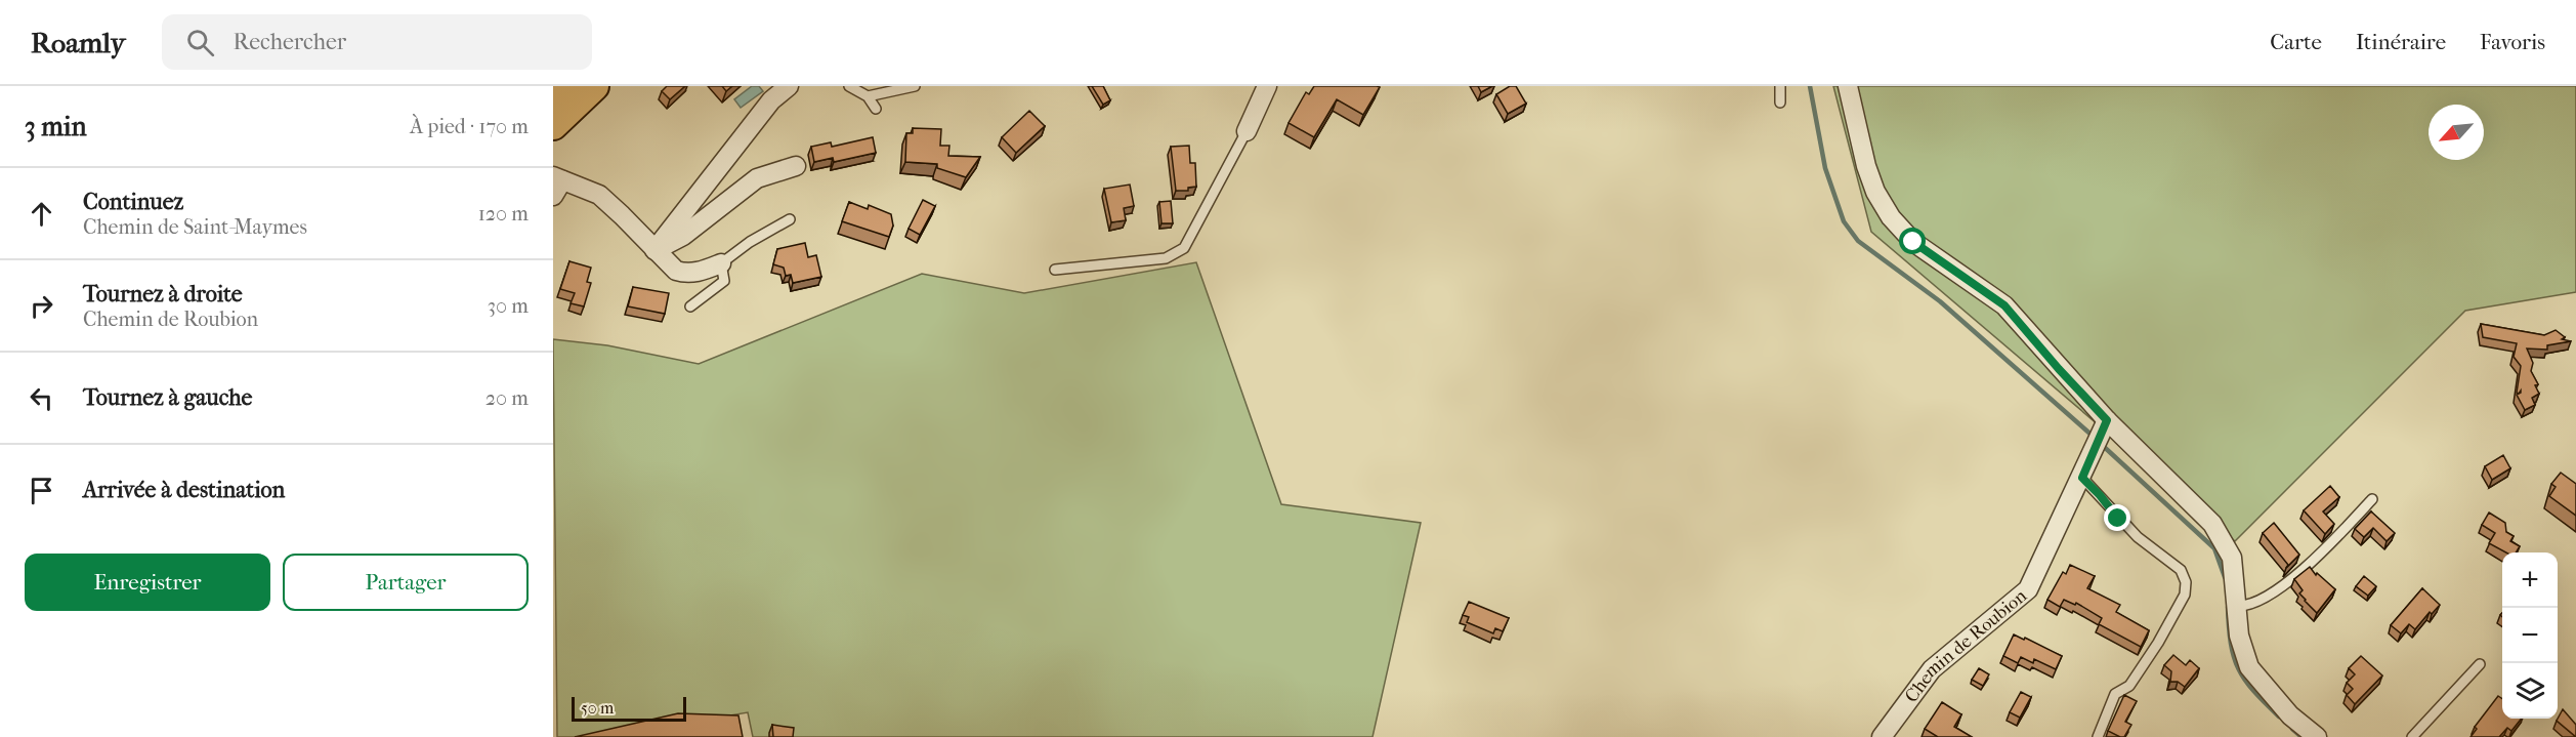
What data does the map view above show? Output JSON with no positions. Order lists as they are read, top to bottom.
{
  "streets": {
    "street": ["Chemin de Roubion"]
  },
  "scale_bar": "50 m",
  "north": "bottom left",
  "page": {
    "header": "Roamly",
    "search": "Rechercher",
    "nav": ["Carte", "Itinéraire", "Favoris"],
    "heading": ["3 min", "À pied · 170 m"],
    "list": [
      ["Continuez", "Chemin de Saint-Maymes", "120 m"],
      ["Tournez à droite", "Chemin de Roubion", "30 m"],
      ["Tournez à gauche", "20 m"],
      "Arrivée à destination"
    ],
    "buttons": ["Enregistrer", "Partager"],
    "map_buttons": ["+", "−"],
    "scale": "50 m"
  }
}
